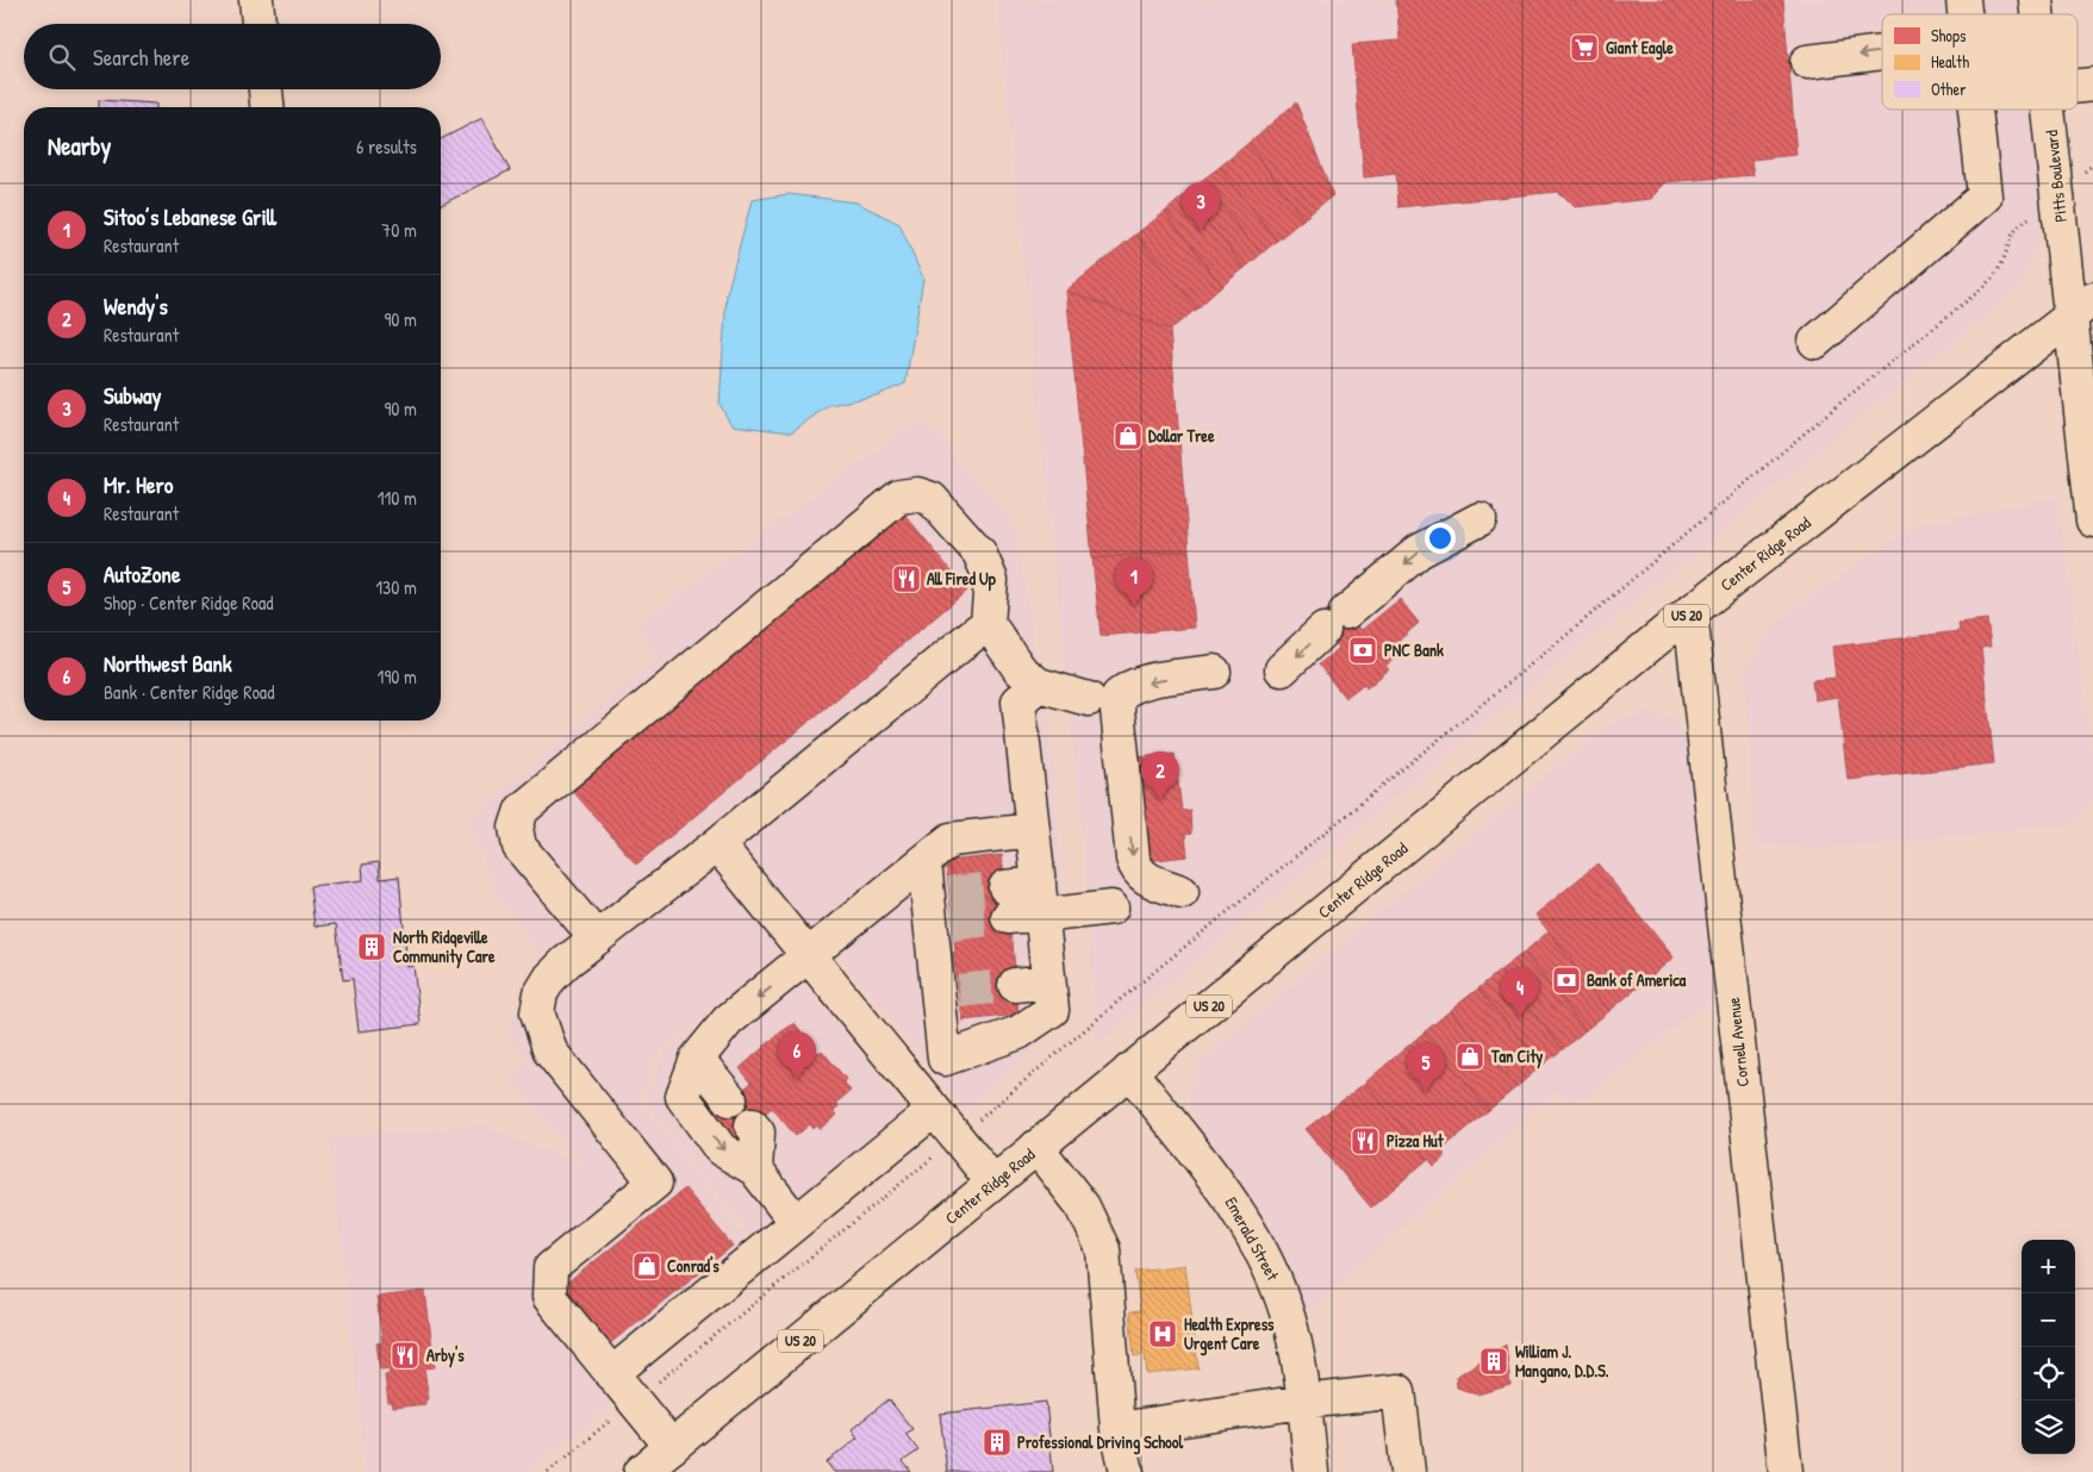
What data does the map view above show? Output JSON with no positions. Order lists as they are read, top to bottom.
{
  "streets": {
    "street": [
      "Pitts Boulevard",
      "Center Ridge Road",
      "US 20",
      "Cornell Avenue",
      "Emerald Street"
    ]
  },
  "crossings": [
    ["Pitts Boulevard", "Center Ridge Road"],
    ["Center Ridge Road", "Cornell Avenue"],
    ["Center Ridge Road", "Emerald Street"]
  ],
  "places": {
    "supermarket": ["Giant Eagle"],
    "shop": ["Dollar Tree", "Tan City", "Conrad's"],
    "restaurant": ["All Fired Up", "Pizza Hut", "Arby's"],
    "bank": ["PNC Bank", "Bank of America"],
    "building": ["North Ridgeville Community Care", "William J. Mangano, D.D.S.", "Professional Driving School"],
    "hospital": ["Health Express Urgent Care"]
  },
  "legend": ["Shops", "Health", "Other"],
  "page": {
    "search": "Search here",
    "heading": ["Nearby", "6 results"],
    "pins": [
      "3",
      "1",
      "2",
      "4",
      "6",
      "5"
    ],
    "list": [
      {
        "mark": "1",
        "name": "Sitoo’s Lebanese Grill",
        "note": "Restaurant",
        "value": "70 m"
      },
      {
        "mark": "2",
        "name": "Wendy's",
        "note": "Restaurant",
        "value": "90 m"
      },
      {
        "mark": "3",
        "name": "Subway",
        "note": "Restaurant",
        "value": "90 m"
      },
      {
        "mark": "4",
        "name": "Mr. Hero",
        "note": "Restaurant",
        "value": "110 m"
      },
      {
        "mark": "5",
        "name": "AutoZone",
        "note": "Shop · Center Ridge Road",
        "value": "130 m"
      },
      {
        "mark": "6",
        "name": "Northwest Bank",
        "note": "Bank · Center Ridge Road",
        "value": "190 m"
      }
    ],
    "map_buttons": ["+", "−"]
  }
}
